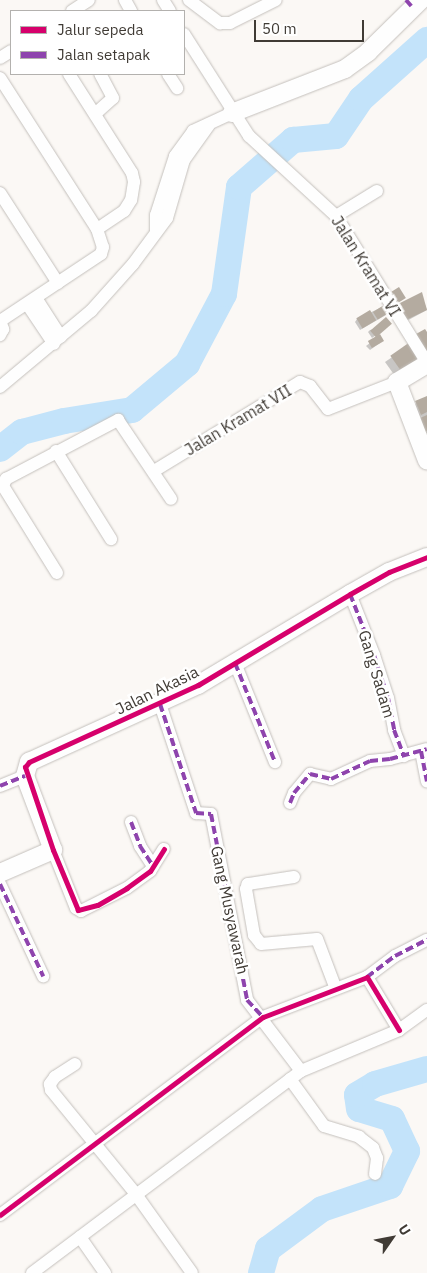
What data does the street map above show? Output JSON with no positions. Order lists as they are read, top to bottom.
{
  "streets": {
    "street": [
      "Jalan Kramat VI",
      "Jalan Kramat VII",
      "Gang Sadam",
      "Jalan Akasia",
      "Gang Musyawarah"
    ]
  },
  "crossings": [
    ["Gang Sadam", "Jalan Akasia"],
    ["Jalan Akasia", "Gang Musyawarah"]
  ],
  "legend": ["Jalur sepeda", "Jalan setapak"],
  "scale_bar": "50 m",
  "north": "top right"
}
